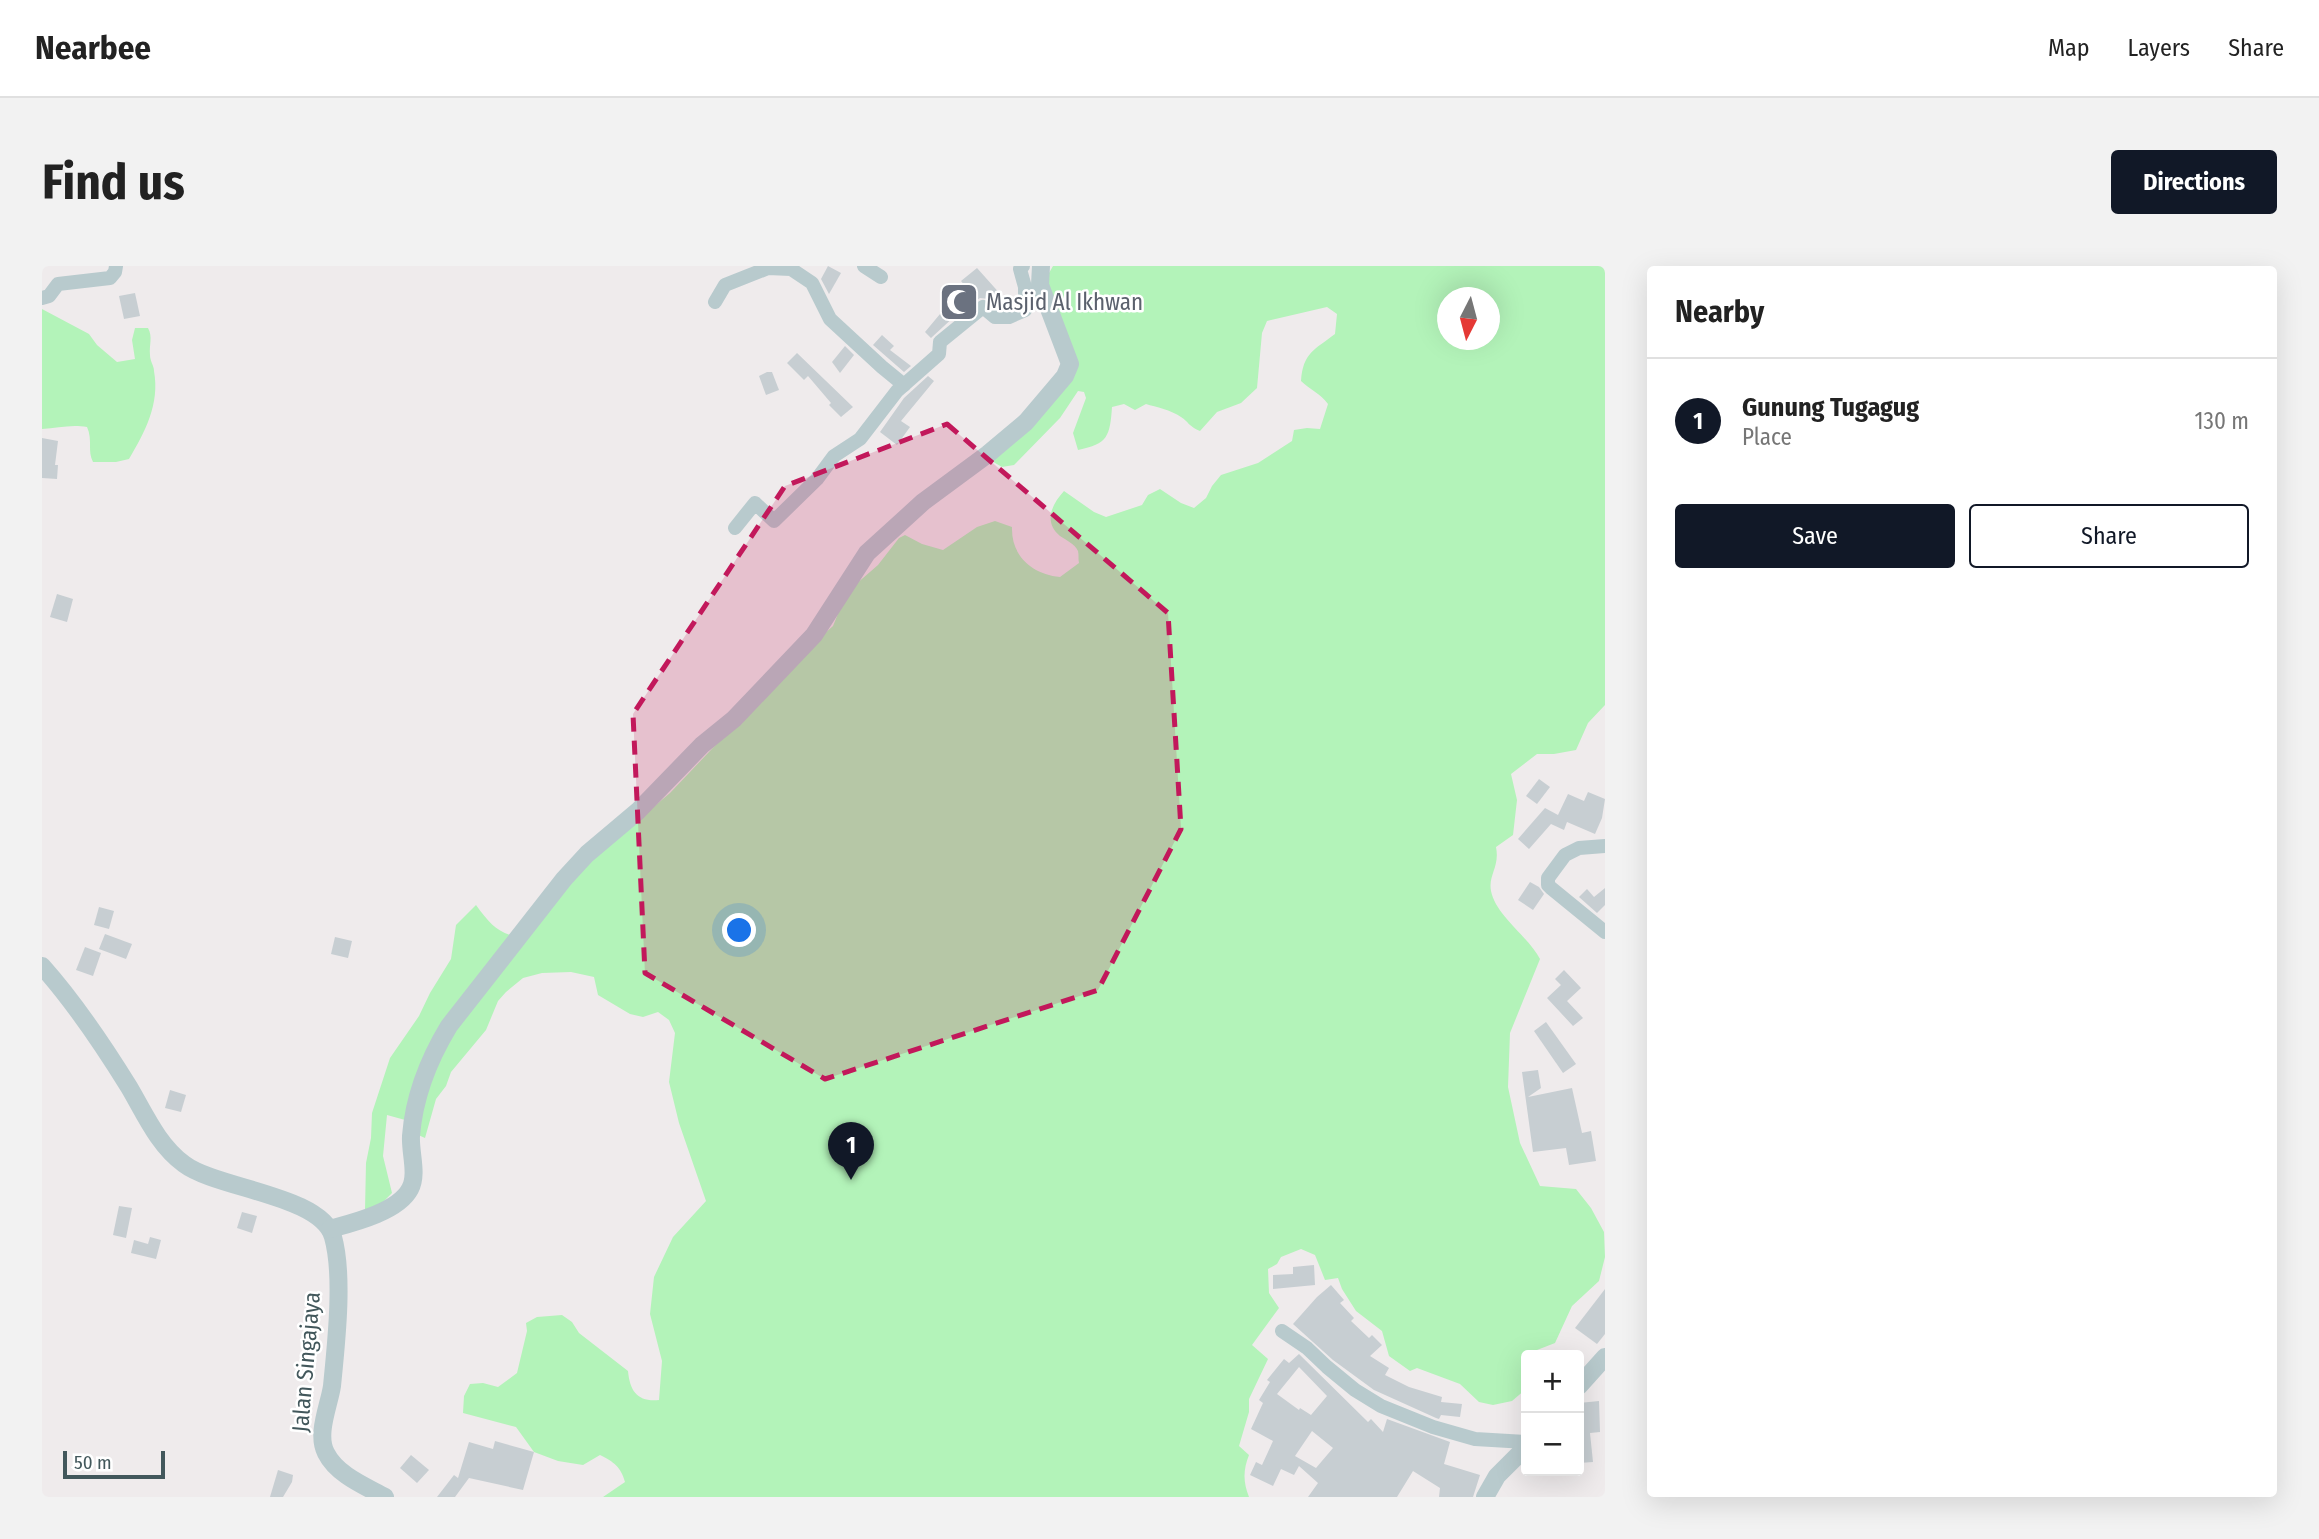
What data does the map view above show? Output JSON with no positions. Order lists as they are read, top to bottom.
{
  "streets": {
    "street": ["Jalan Singajaya"]
  },
  "places": {
    "mosque": ["Masjid Al Ikhwan"]
  },
  "scale_bar": "50 m",
  "north": "bottom",
  "page": {
    "header": "Nearbee",
    "nav": ["Map", "Layers", "Share"],
    "buttons": [
      "Directions",
      ["Save", "Share"]
    ],
    "title": "Find us",
    "heading": "Nearby",
    "list": [
      {
        "mark": "1",
        "name": "Gunung Tugagug",
        "note": "Place",
        "value": "130 m"
      }
    ],
    "pins": "1",
    "map_buttons": ["+", "−"],
    "scale": "50 m"
  }
}
